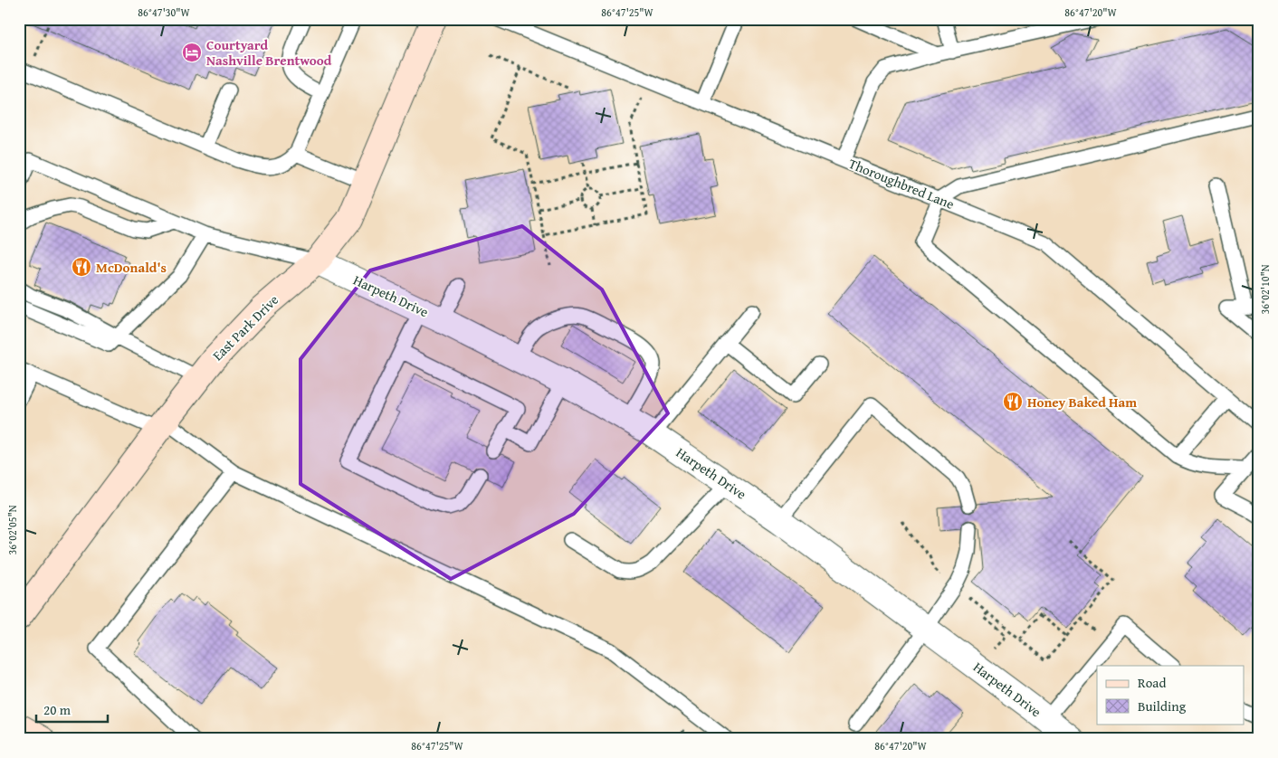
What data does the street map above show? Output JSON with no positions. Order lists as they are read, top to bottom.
{
  "streets": {
    "street": ["Harpeth Drive", "East Park Drive"],
    "lane": ["Thoroughbred Lane"]
  },
  "crossings": [
    ["Harpeth Drive", "East Park Drive"]
  ],
  "places": {
    "hotel": ["Courtyard Nashville Brentwood"],
    "restaurant": ["McDonald's", "Honey Baked Ham"]
  },
  "legend": ["Road", "Building"],
  "scale_bar": "20 m",
  "coordinates": [
    "86°47'30\"W",
    "86°47'25\"W",
    "86°47'20\"W",
    "36°02'10\"N",
    "36°02'05\"N"
  ]
}
